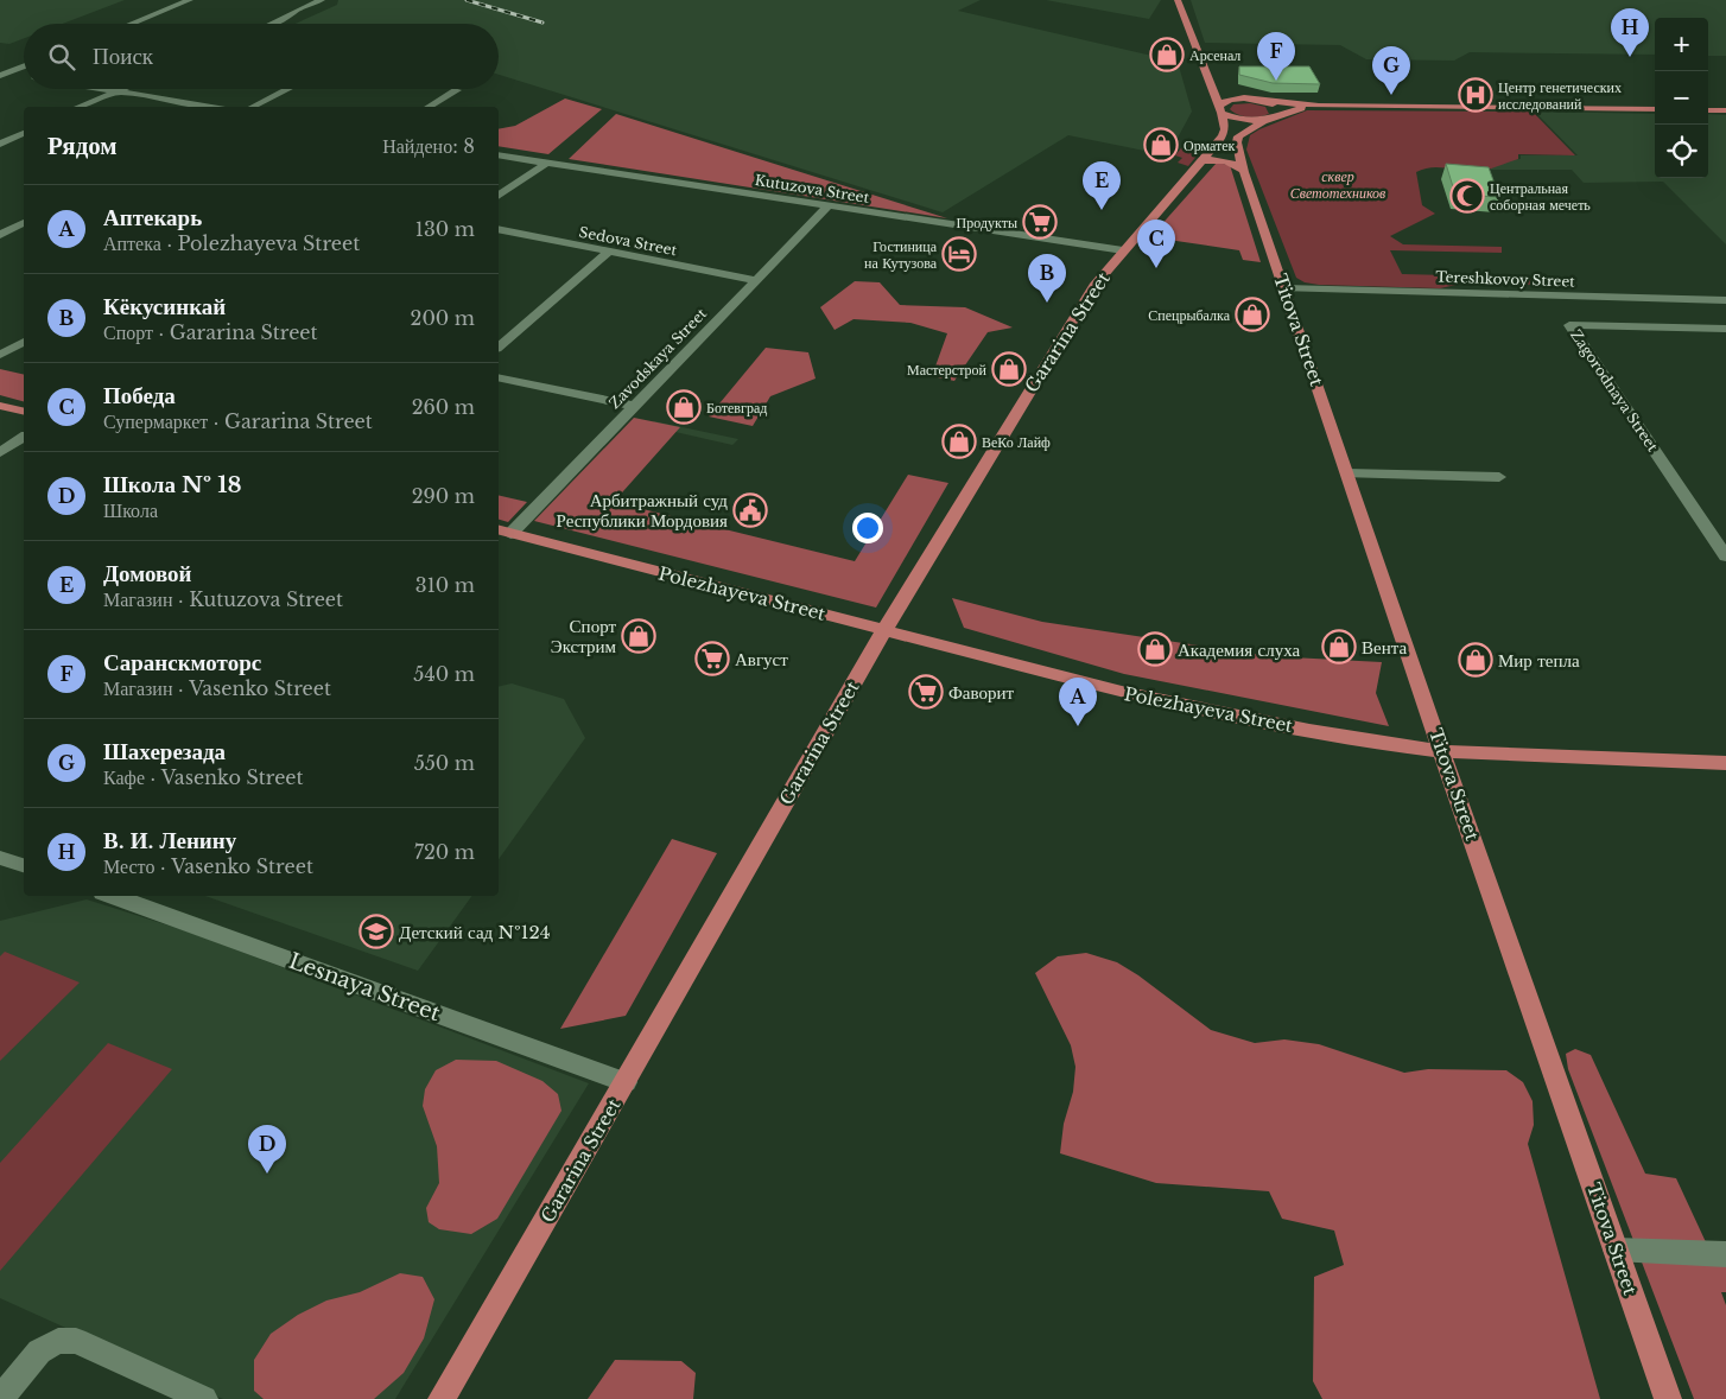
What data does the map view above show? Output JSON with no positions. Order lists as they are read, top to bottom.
{
  "streets": {
    "main road": ["Titova Street", "Gararina Street", "Polezhayeva Street"],
    "street": [
      "Kutuzova Street",
      "Sedova Street",
      "Tereshkovoy Street",
      "Zavodskaya Street",
      "Zagorodnaya Street",
      "Lesnaya Street"
    ]
  },
  "crossings": [
    ["Kutuzova Street", "Gararina Street"],
    ["Kutuzova Street", "Zavodskaya Street"],
    ["Sedova Street", "Zavodskaya Street"],
    ["Tereshkovoy Street", "Titova Street"],
    ["Titova Street", "Polezhayeva Street"],
    ["Gararina Street", "Polezhayeva Street"],
    ["Gararina Street", "Lesnaya Street"],
    ["Zavodskaya Street", "Polezhayeva Street"]
  ],
  "parks": ["сквер Светотехников"],
  "places": {
    "shop": [
      "Арсенал",
      "Орматек",
      "Спецрыбалка",
      "Мастерстрой",
      "Ботевград",
      "ВеКо Лайф",
      "Спорт Экстрим",
      "Вента",
      "Академия слуха",
      "Мир тепла"
    ],
    "hospital": ["Центр генетических исследований"],
    "mosque": ["Центральная соборная мечеть"],
    "supermarket": ["Продукты", "Август", "Фаворит"],
    "hotel": ["Гостиница на Кутузова"],
    "public building": ["Арбитражный суд Республики Мордовия"],
    "school or university": ["Детский сад №124"]
  },
  "page": {
    "pins": [
      "H",
      "F",
      "G",
      "E",
      "C",
      "B",
      "A",
      "D"
    ],
    "map_buttons": ["+", "−"],
    "search": "Поиск",
    "heading": ["Рядом", "Найдено: 8"],
    "list": [
      {
        "mark": "A",
        "name": "Аптекарь",
        "note": "Аптека · Polezhayeva Street",
        "value": "130 m"
      },
      {
        "mark": "B",
        "name": "Кёкусинкай",
        "note": "Спорт · Gararina Street",
        "value": "200 m"
      },
      {
        "mark": "C",
        "name": "Победа",
        "note": "Супермаркет · Gararina Street",
        "value": "260 m"
      },
      {
        "mark": "D",
        "name": "Школа № 18",
        "note": "Школа",
        "value": "290 m"
      },
      {
        "mark": "E",
        "name": "Домовой",
        "note": "Магазин · Kutuzova Street",
        "value": "310 m"
      },
      {
        "mark": "F",
        "name": "Саранскмоторс",
        "note": "Магазин · Vasenko Street",
        "value": "540 m"
      },
      {
        "mark": "G",
        "name": "Шахерезада",
        "note": "Кафе · Vasenko Street",
        "value": "550 m"
      },
      {
        "mark": "H",
        "name": "В. И. Ленину",
        "note": "Место · Vasenko Street",
        "value": "720 m"
      }
    ]
  }
}
